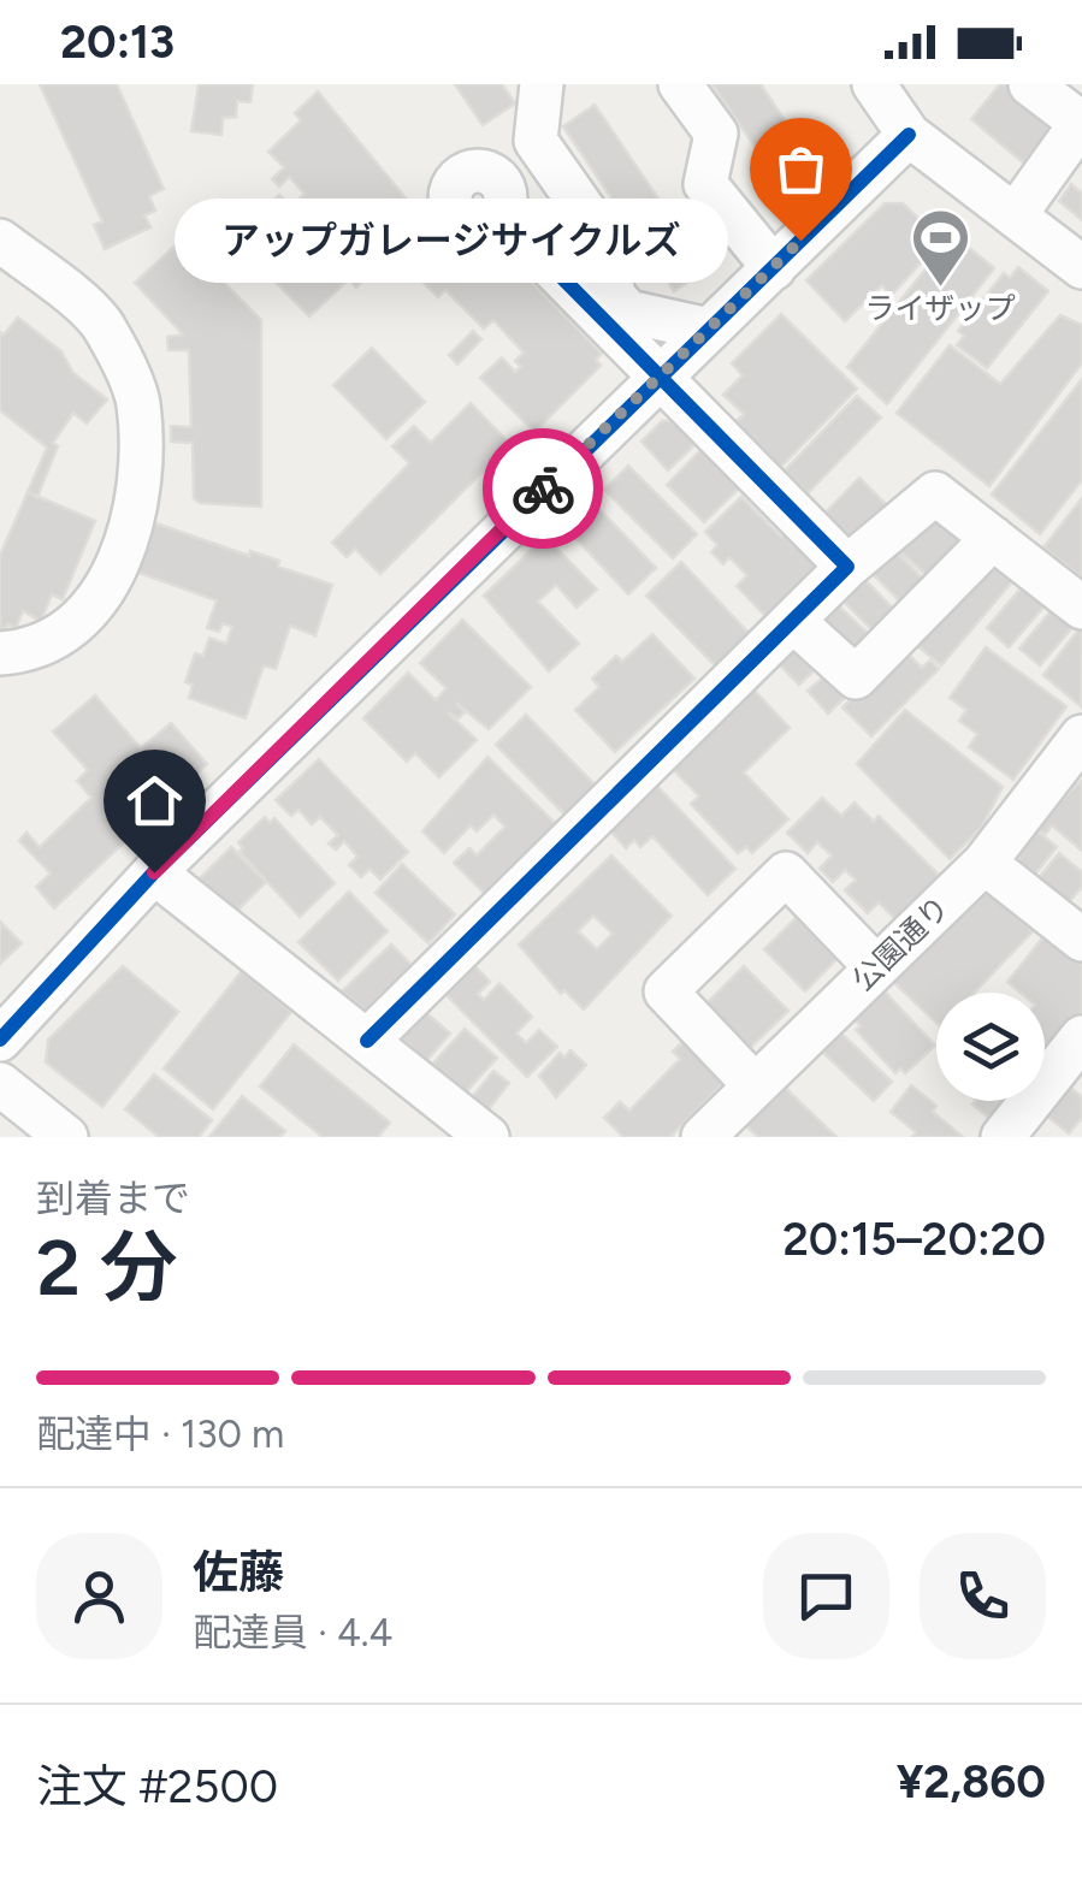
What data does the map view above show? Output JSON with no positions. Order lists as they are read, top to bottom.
{
  "streets": {
    "street": ["公園通り"]
  },
  "places": {
    "other": ["アップガレージサイクルズ"],
    "sports": ["ライザップ"]
  },
  "page": {
    "status": "20:13",
    "bubble": "アップガレージサイクルズ",
    "heading": ["2 分", "到着まで", "20:15–20:20"],
    "panel": [
      "佐藤",
      "配達員 · 4.4",
      "注文 #2500",
      "¥2,860"
    ],
    "bar": "配達中 · 130 m"
  }
}
